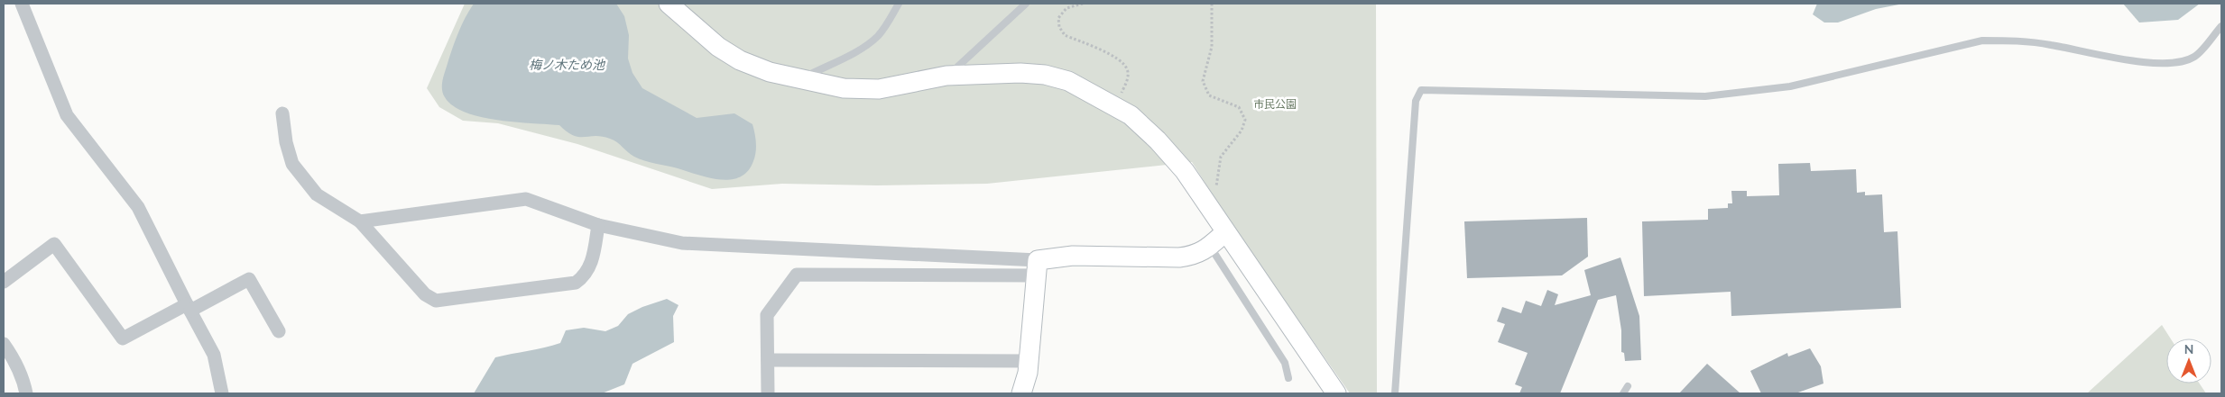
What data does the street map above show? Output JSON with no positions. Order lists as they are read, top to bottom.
{
  "water": ["梅ノ木ため池"],
  "parks": ["市民公園"],
  "north": "top"
}
